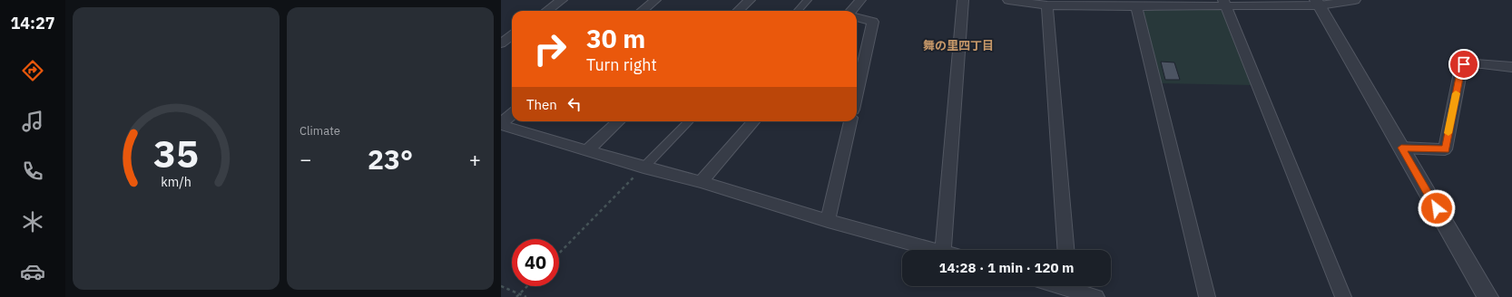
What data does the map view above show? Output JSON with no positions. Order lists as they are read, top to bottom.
{
  "districts": ["舞の里四丁目"],
  "page": {
    "tabs": "14:27",
    "tile": "Climate",
    "turn": ["30 m", "Turn right"],
    "then": "Then",
    "heat": ["−", "23°", "+"],
    "limit": "40",
    "trip": "14:28 · 1 min · 120 m",
    "gauge": ["35", "km/h"]
  }
}
